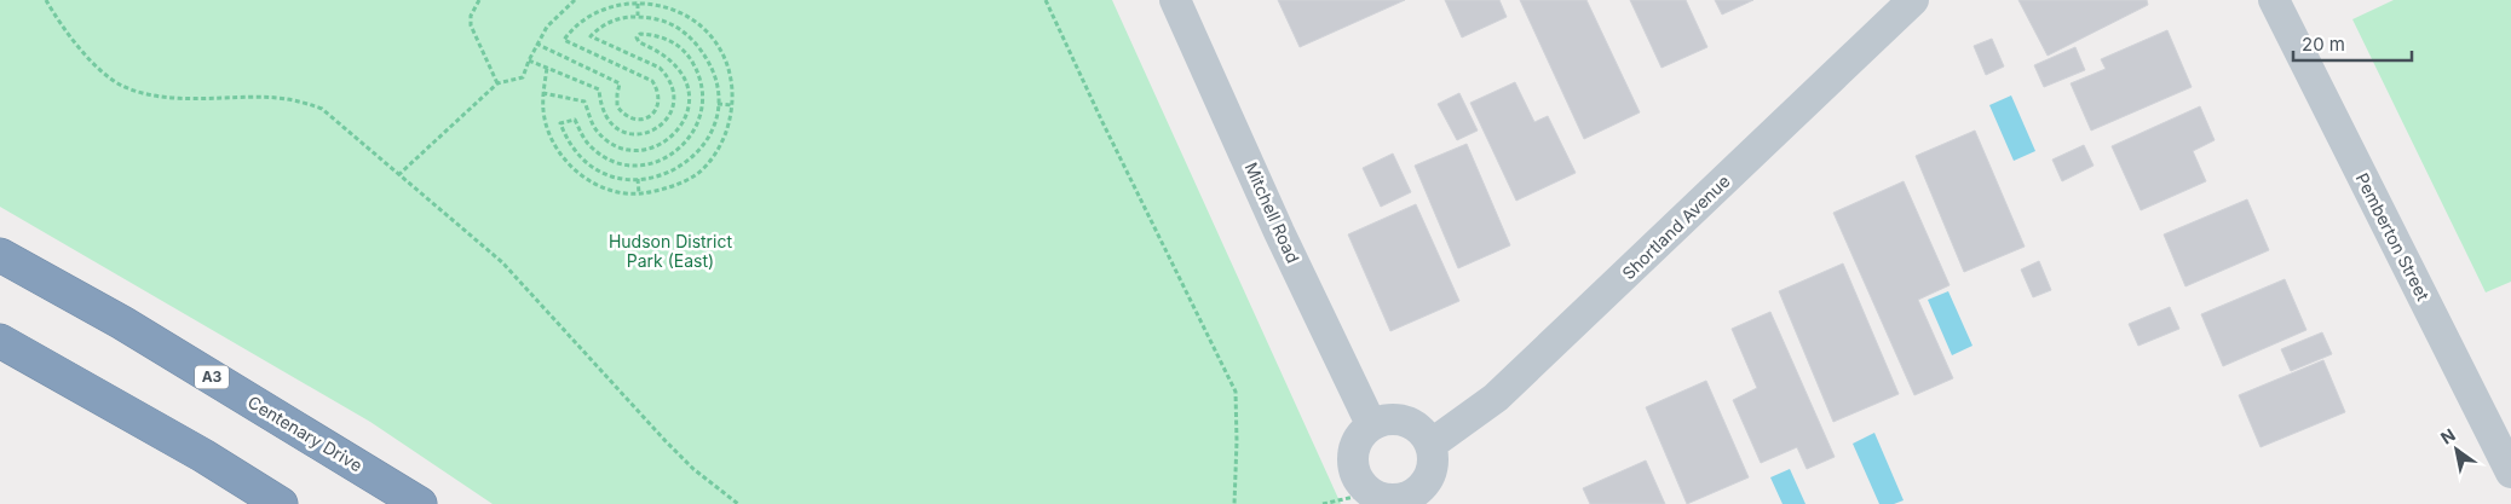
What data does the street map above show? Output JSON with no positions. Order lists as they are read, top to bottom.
{
  "streets": {
    "highway": ["A3", "Centenary Drive"],
    "street": ["Mitchell Road", "Shortland Avenue", "Pemberton Street"]
  },
  "crossings": [
    ["Mitchell Road", "Shortland Avenue"]
  ],
  "parks": ["Hudson District Park (East)"],
  "scale_bar": "20 m",
  "north": "top left"
}
